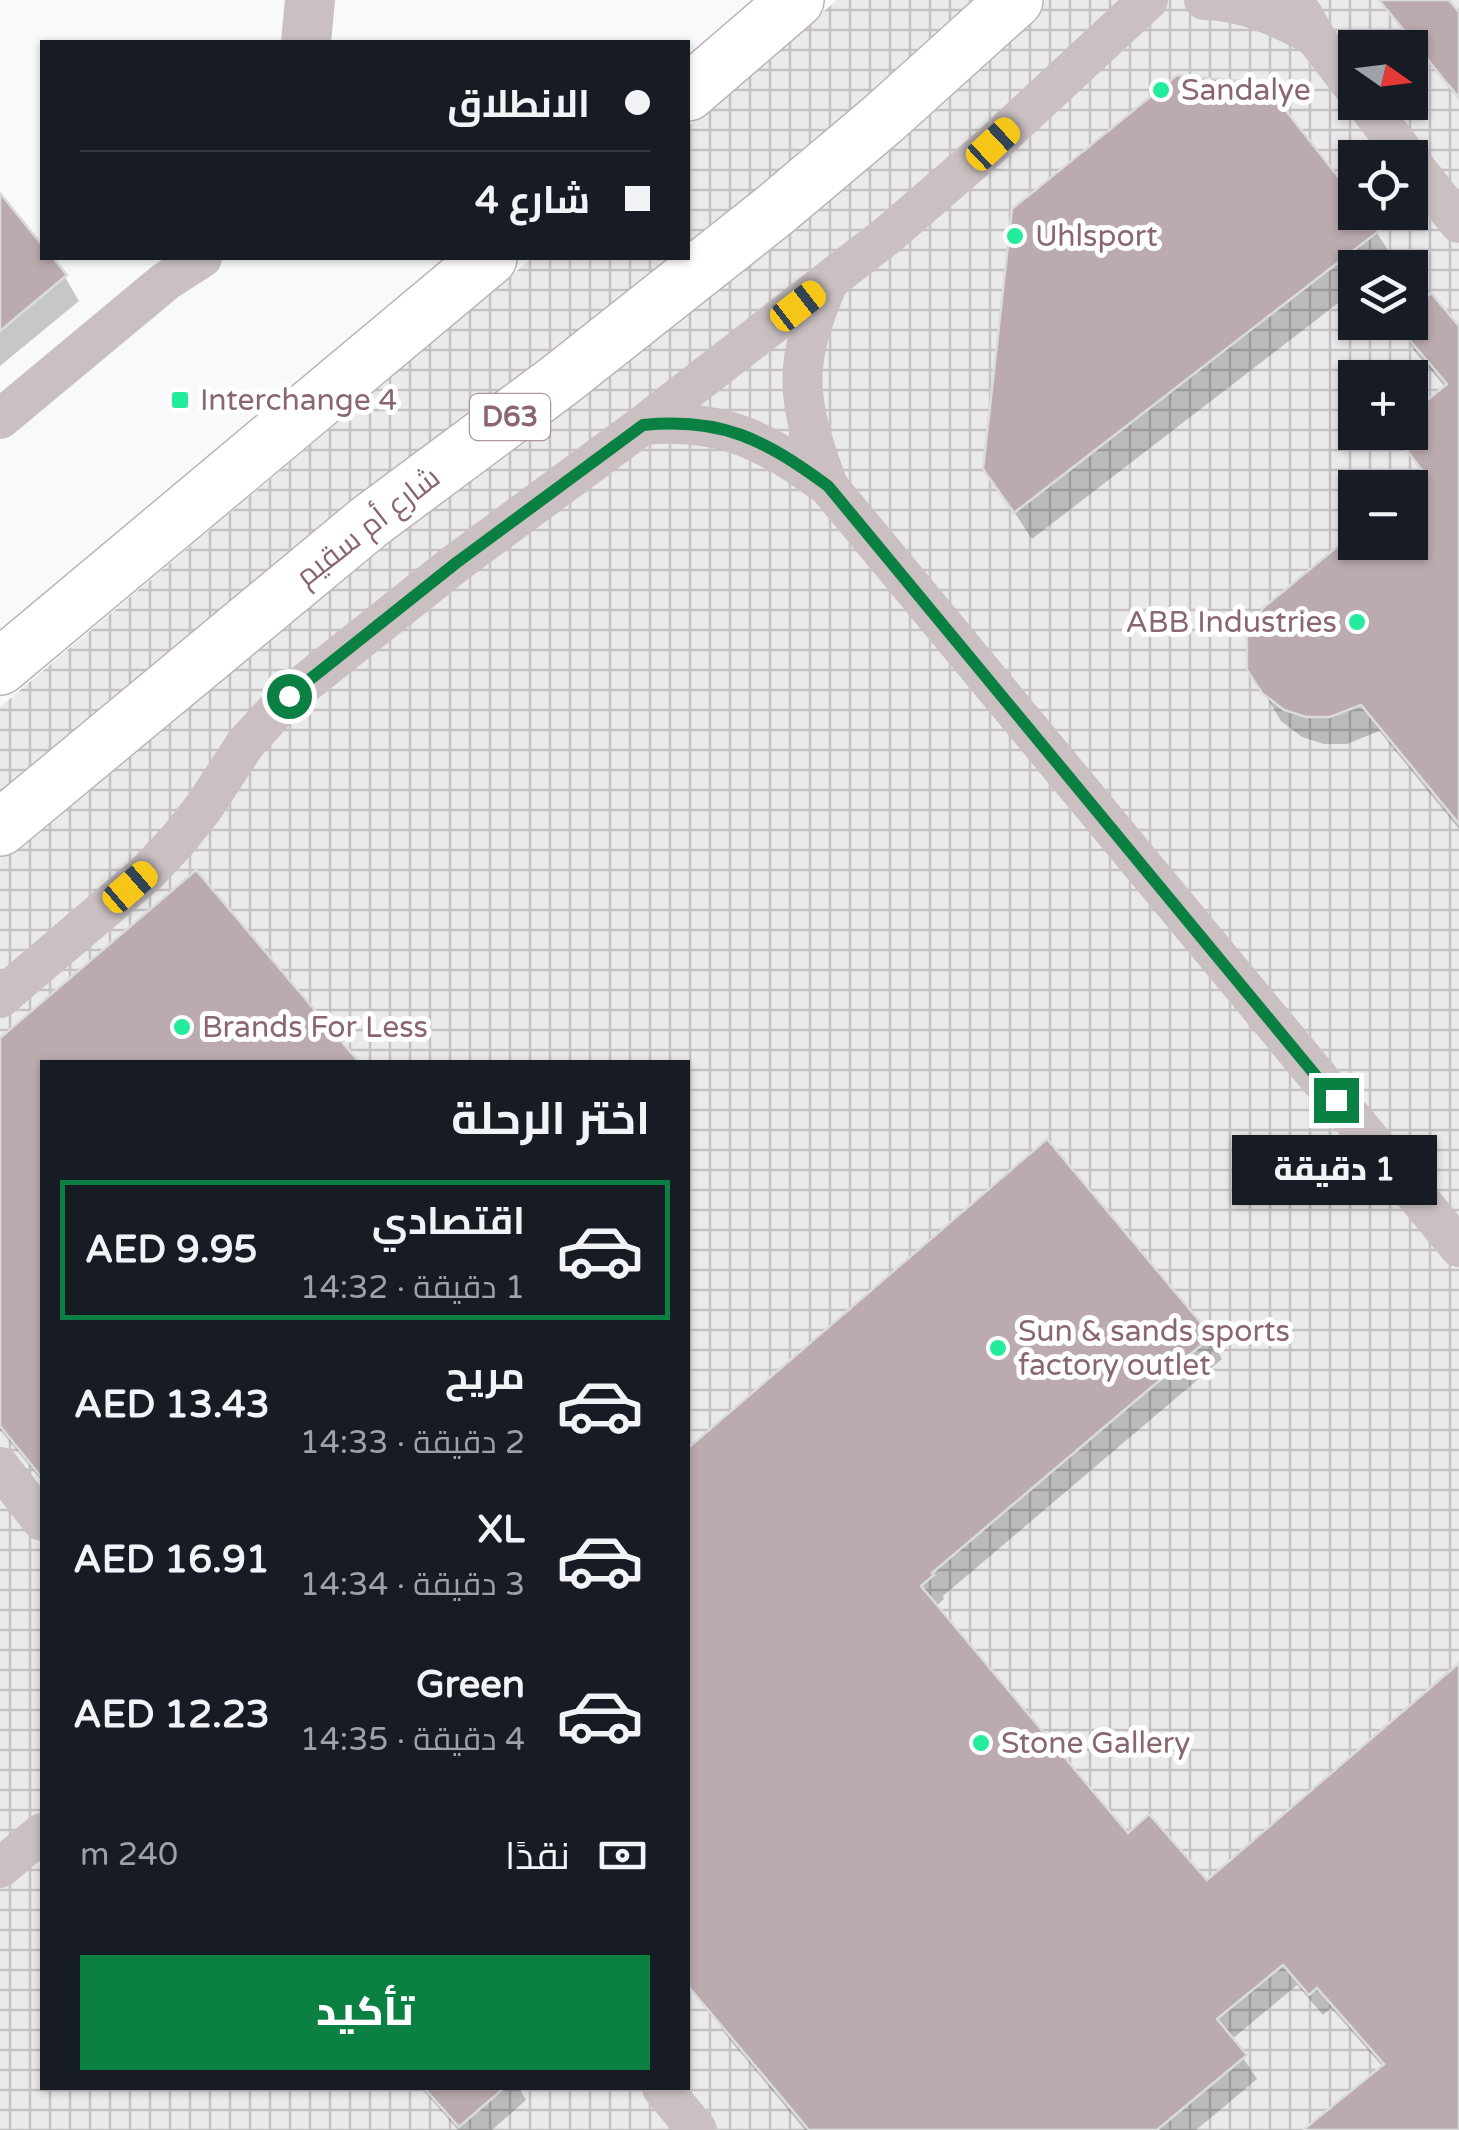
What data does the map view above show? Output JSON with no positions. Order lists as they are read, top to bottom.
{
  "streets": {
    "main road": ["D63", "شارع أم سقيم"]
  },
  "places": {
    "other": [
      "Sandalye",
      "Uhlsport",
      "ABB Industries",
      "Brands For Less",
      "Sun & sands sports factory outlet",
      "Stone Gallery"
    ],
    "transit": ["Interchange 4"]
  },
  "north": "right",
  "page": {
    "map_buttons": ["+", "−"],
    "banner": ["الانطلاق", "شارع 4"],
    "heading": "اختر الرحلة",
    "bubble": "1 دقيقة",
    "list": [
      {
        "name": "اقتصادي",
        "note": "1 دقيقة · 14:32",
        "value": "AED 9.95"
      },
      {
        "name": "مريح",
        "note": "2 دقيقة · 14:33",
        "value": "AED 13.43"
      },
      {
        "name": "XL",
        "note": "3 دقيقة · 14:34",
        "value": "AED 16.91"
      },
      {
        "name": "Green",
        "note": "4 دقيقة · 14:35",
        "value": "AED 12.23"
      }
    ],
    "pay": ["نقدًا", "240 m"],
    "buttons": "تأكيد"
  }
}
